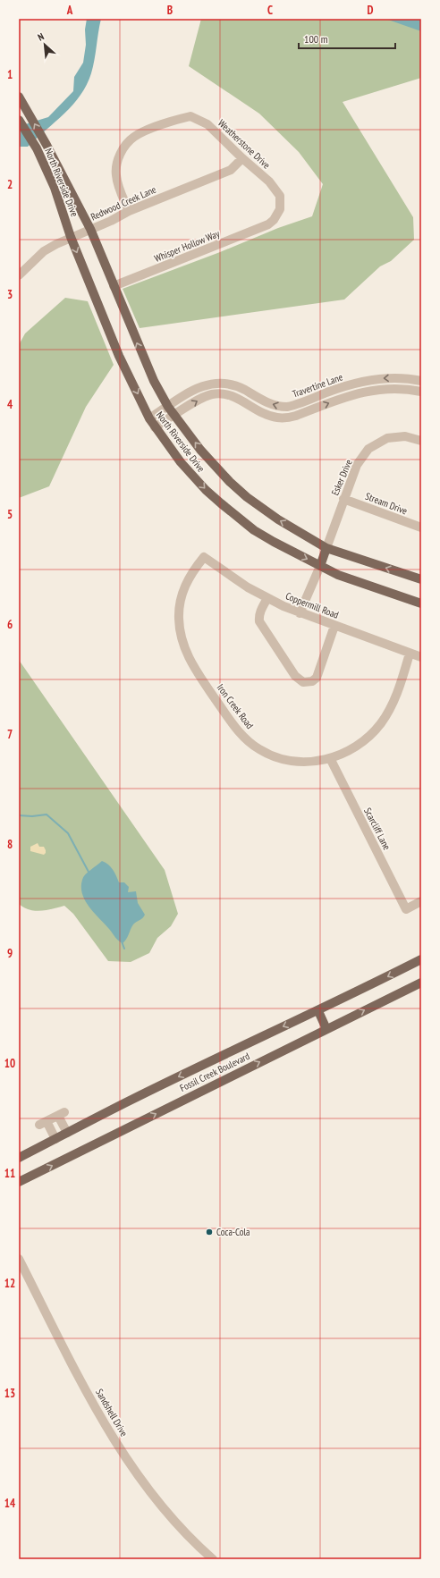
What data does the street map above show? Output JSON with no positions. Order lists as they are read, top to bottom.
{
  "streets": {
    "main road": ["North Riverside Drive", "Fossil Creek Boulevard"],
    "street": [
      "Weatherstone Drive",
      "Redwood Creek Lane",
      "Whisper Hollow Way",
      "Travertine Lane",
      "Esker Drive",
      "Stream Drive",
      "Coppermill Road",
      "Iron Creek Road",
      "Scarcliff Lane",
      "Sandshell Drive"
    ]
  },
  "crossings": [
    ["Weatherstone Drive", "Redwood Creek Lane"],
    ["Weatherstone Drive", "Whisper Hollow Way"],
    ["North Riverside Drive", "Redwood Creek Lane"],
    ["North Riverside Drive", "Whisper Hollow Way"],
    ["North Riverside Drive", "Travertine Lane"],
    ["North Riverside Drive", "Esker Drive"],
    ["Esker Drive", "Stream Drive"],
    ["Coppermill Road", "Iron Creek Road"],
    ["Iron Creek Road", "Scarcliff Lane"]
  ],
  "places": ["Coca-Cola"],
  "scale_bar": "100 m",
  "north": "top left",
  "grid": {
    "columns": [
      "A",
      "B",
      "C",
      "D"
    ],
    "rows": [
      "1",
      "2",
      "3",
      "4",
      "5",
      "6",
      "7",
      "8",
      "9",
      "10",
      "11",
      "12",
      "13",
      "14"
    ]
  }
}
